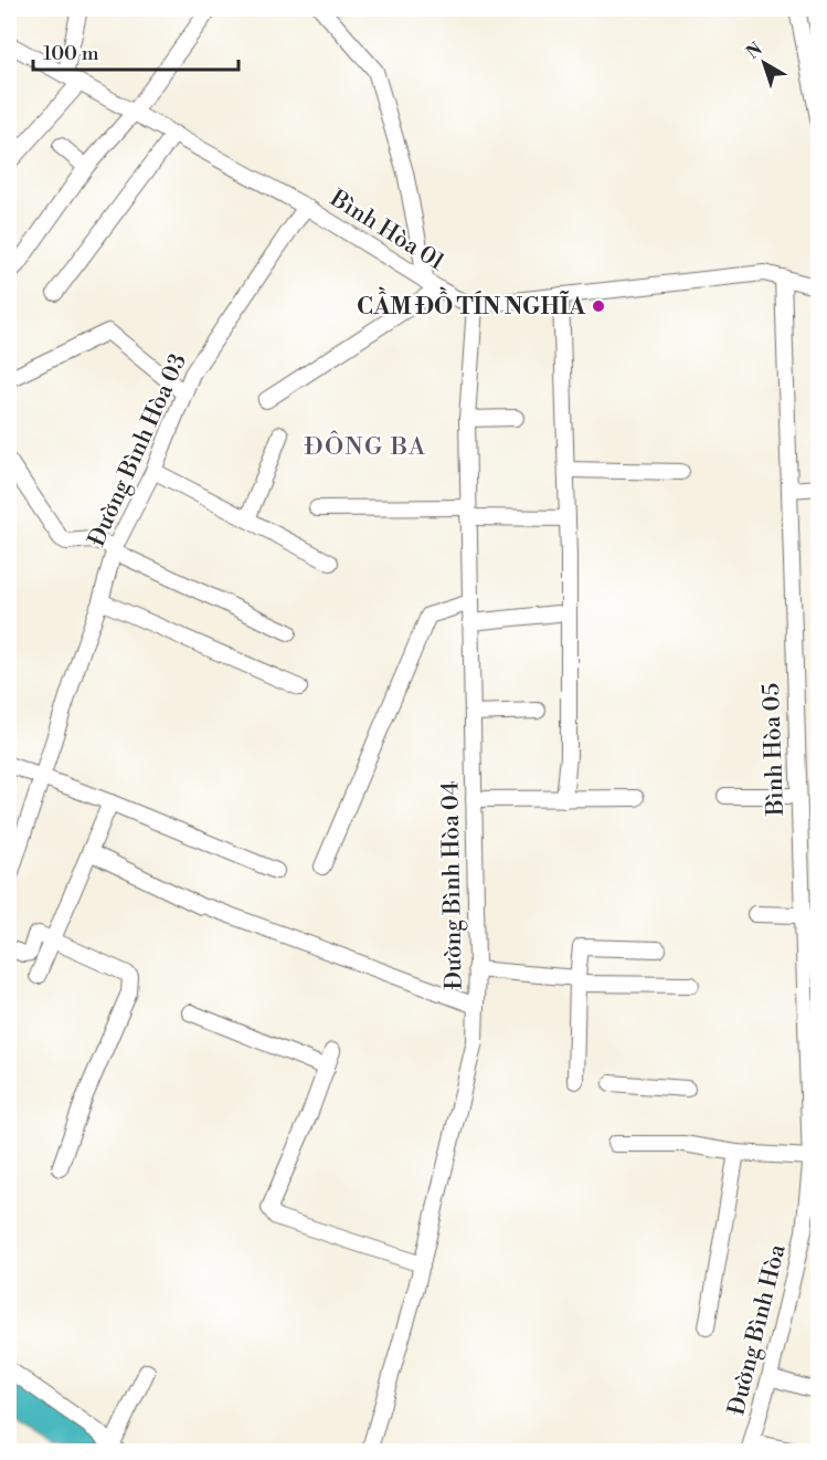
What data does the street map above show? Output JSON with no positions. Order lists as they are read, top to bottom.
{
  "streets": {
    "street": [
      "Bình Hòa 01",
      "Đường Bình Hòa 03",
      "Bình Hòa 05",
      "Đường Bình Hòa 04",
      "Đường Bình Hòa"
    ]
  },
  "crossings": [
    ["Bình Hòa 01", "Đường Bình Hòa 03"],
    ["Bình Hòa 01", "Bình Hòa 05"],
    ["Bình Hòa 01", "Đường Bình Hòa 04"],
    ["Bình Hòa 05", "Đường Bình Hòa"]
  ],
  "districts": ["ĐÔNG BA"],
  "places": ["CẦM ĐỒ TÍN NGHĨA"],
  "scale_bar": "100 m",
  "north": "top left"
}
